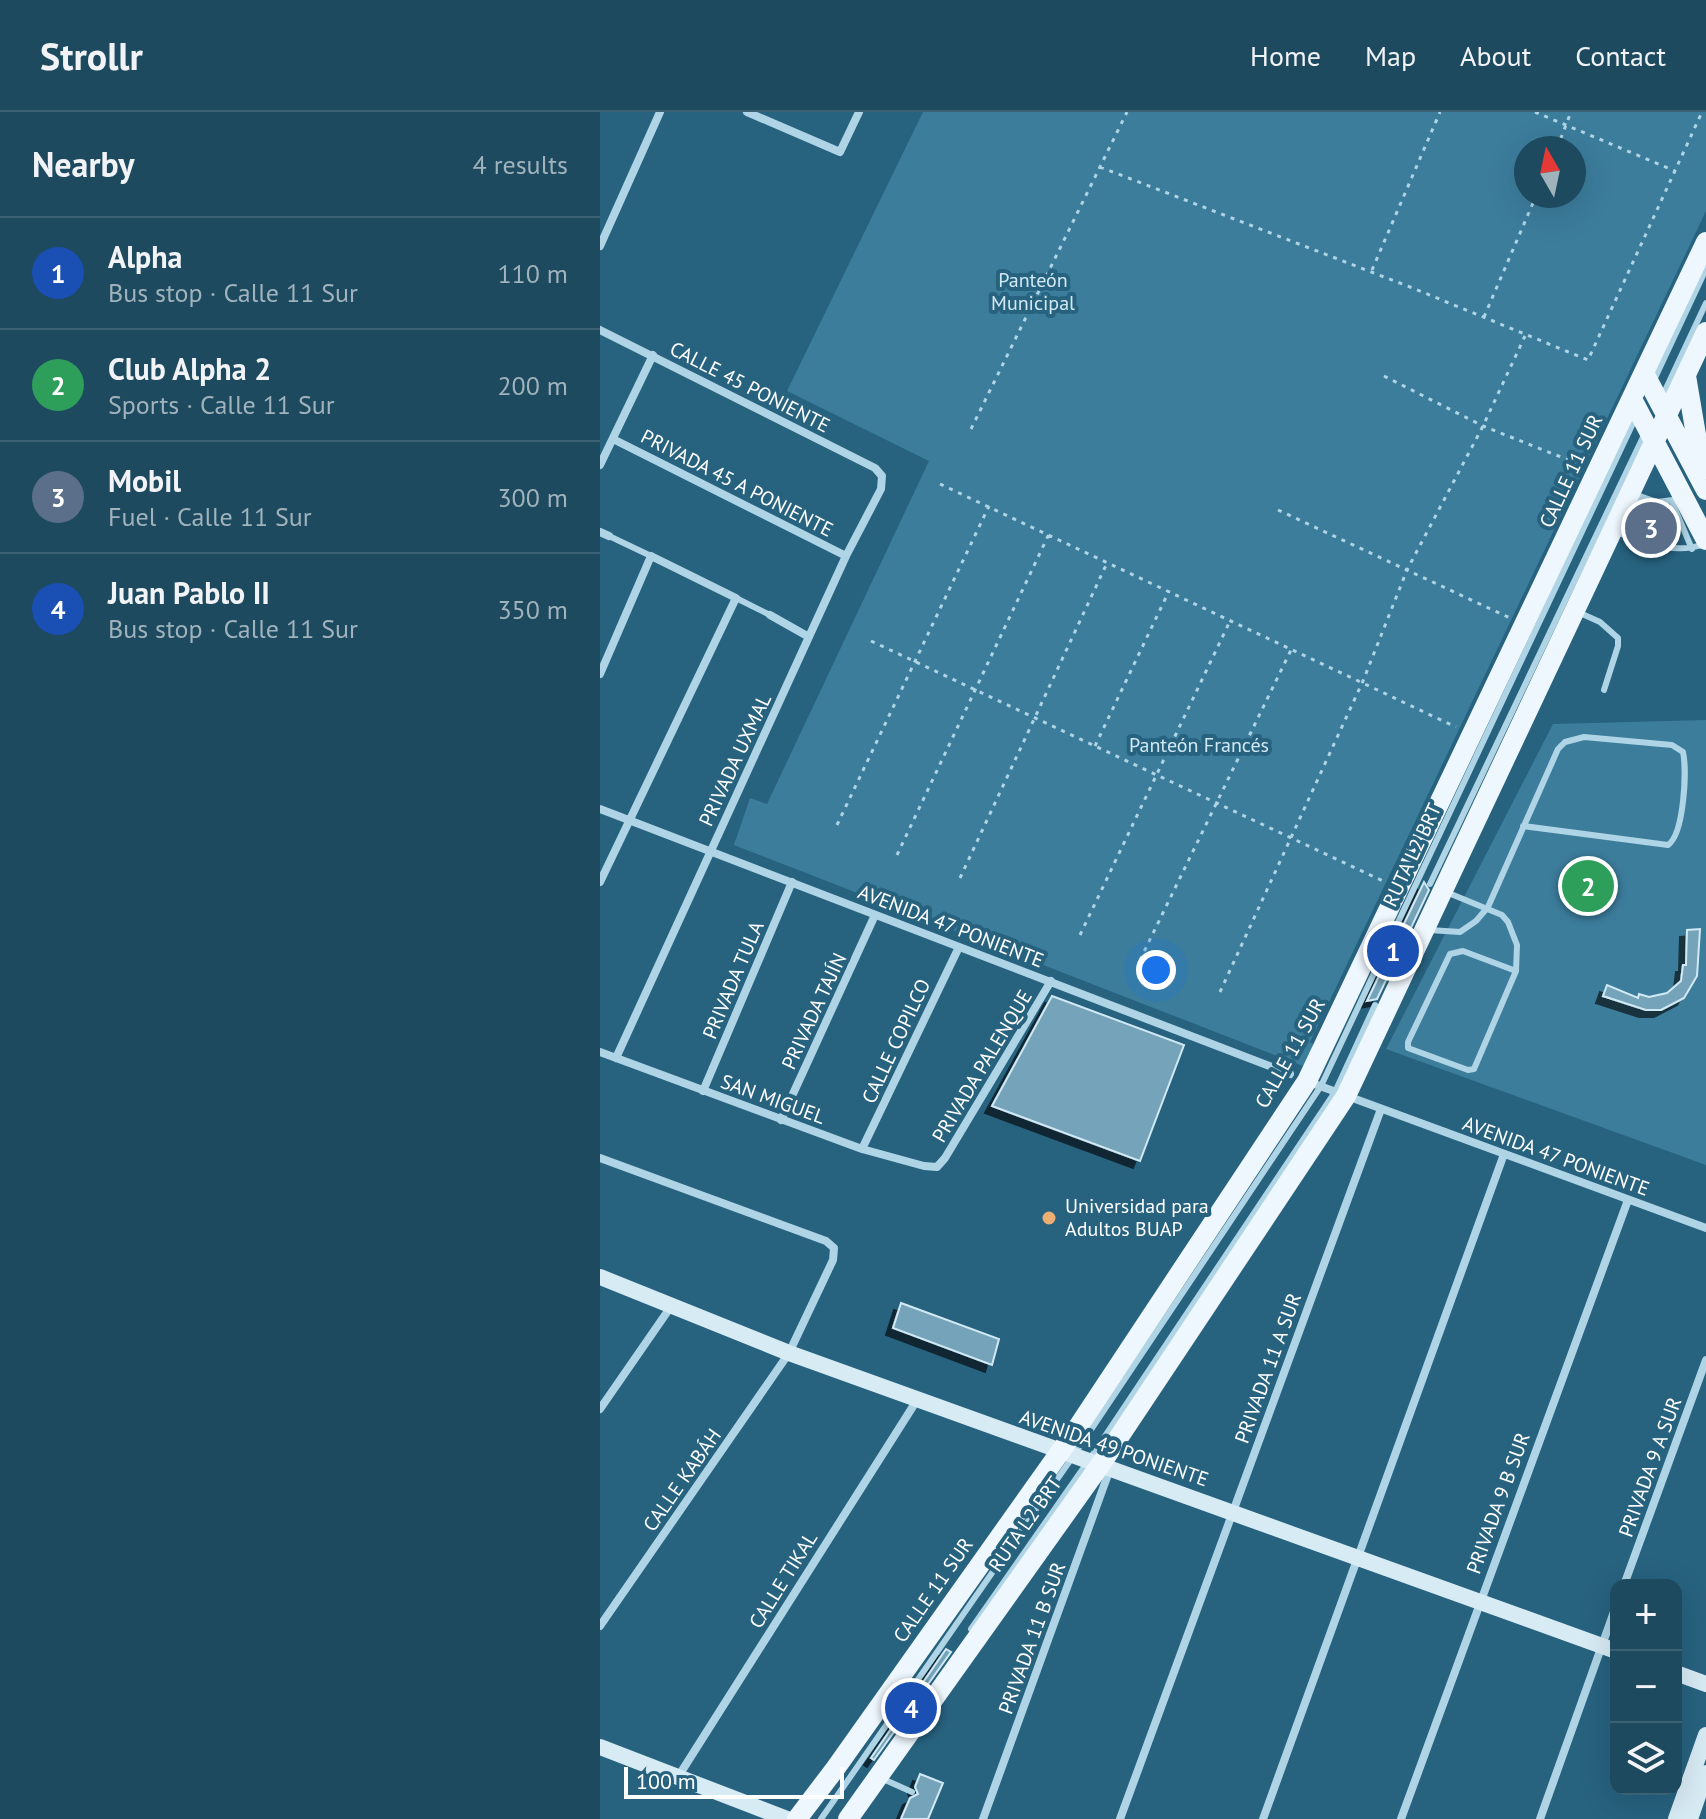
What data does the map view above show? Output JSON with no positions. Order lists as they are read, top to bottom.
{
  "streets": {
    "main road": ["CALLE 11 SUR", "AVENIDA 49 PONIENTE"],
    "street": [
      "CALLE 45 PONIENTE",
      "PRIVADA 45 A PONIENTE",
      "PRIVADA UXMAL",
      "AVENIDA 47 PONIENTE",
      "PRIVADA TULA",
      "PRIVADA TAJÍN",
      "CALLE COPILCO",
      "PRIVADA PALENQUE",
      "SAN MIGUEL",
      "PRIVADA 11 A SUR",
      "PRIVADA 9 A SUR",
      "CALLE KABÁH",
      "PRIVADA 9 B SUR",
      "CALLE TIKAL",
      "PRIVADA 11 B SUR"
    ],
    "lane": ["RUTA L2 BRT"]
  },
  "crossings": [
    ["CALLE 45 PONIENTE", "PRIVADA UXMAL"],
    ["CALLE 11 SUR", "RUTA L2 BRT"],
    ["CALLE 11 SUR", "AVENIDA 47 PONIENTE"],
    ["CALLE 11 SUR", "AVENIDA 49 PONIENTE"],
    ["CALLE 11 SUR", "PRIVADA 11 B SUR"],
    ["PRIVADA 45 A PONIENTE", "PRIVADA UXMAL"],
    ["PRIVADA UXMAL", "AVENIDA 47 PONIENTE"],
    ["PRIVADA UXMAL", "SAN MIGUEL"],
    ["RUTA L2 BRT", "AVENIDA 49 PONIENTE"],
    ["RUTA L2 BRT", "PRIVADA 11 B SUR"],
    ["AVENIDA 47 PONIENTE", "PRIVADA TULA"],
    ["AVENIDA 47 PONIENTE", "PRIVADA TAJÍN"],
    ["AVENIDA 47 PONIENTE", "CALLE COPILCO"],
    ["AVENIDA 47 PONIENTE", "PRIVADA PALENQUE"],
    ["AVENIDA 47 PONIENTE", "PRIVADA 11 A SUR"],
    ["AVENIDA 47 PONIENTE", "PRIVADA 9 B SUR"],
    ["PRIVADA TULA", "SAN MIGUEL"],
    ["PRIVADA TAJÍN", "SAN MIGUEL"],
    ["CALLE COPILCO", "SAN MIGUEL"],
    ["PRIVADA PALENQUE", "SAN MIGUEL"],
    ["PRIVADA 11 A SUR", "AVENIDA 49 PONIENTE"],
    ["AVENIDA 49 PONIENTE", "CALLE KABÁH"],
    ["AVENIDA 49 PONIENTE", "PRIVADA 9 B SUR"],
    ["AVENIDA 49 PONIENTE", "CALLE TIKAL"],
    ["AVENIDA 49 PONIENTE", "PRIVADA 11 B SUR"]
  ],
  "parks": ["Panteón Municipal", "Panteón Francés"],
  "places": ["Universidad para Adultos BUAP"],
  "scale_bar": "100 m",
  "north": "top",
  "page": {
    "header": "Strollr",
    "nav": [
      "Home",
      "Map",
      "About",
      "Contact"
    ],
    "heading": ["Nearby", "4 results"],
    "list": [
      {
        "mark": "1",
        "name": "Alpha",
        "note": "Bus stop · Calle 11 Sur",
        "value": "110 m"
      },
      {
        "mark": "2",
        "name": "Club Alpha 2",
        "note": "Sports · Calle 11 Sur",
        "value": "200 m"
      },
      {
        "mark": "3",
        "name": "Mobil",
        "note": "Fuel · Calle 11 Sur",
        "value": "300 m"
      },
      {
        "mark": "4",
        "name": "Juan Pablo II",
        "note": "Bus stop · Calle 11 Sur",
        "value": "350 m"
      }
    ],
    "pins": [
      "3",
      "2",
      "1",
      "4"
    ],
    "map_buttons": ["+", "−"],
    "scale": "100 m"
  }
}
